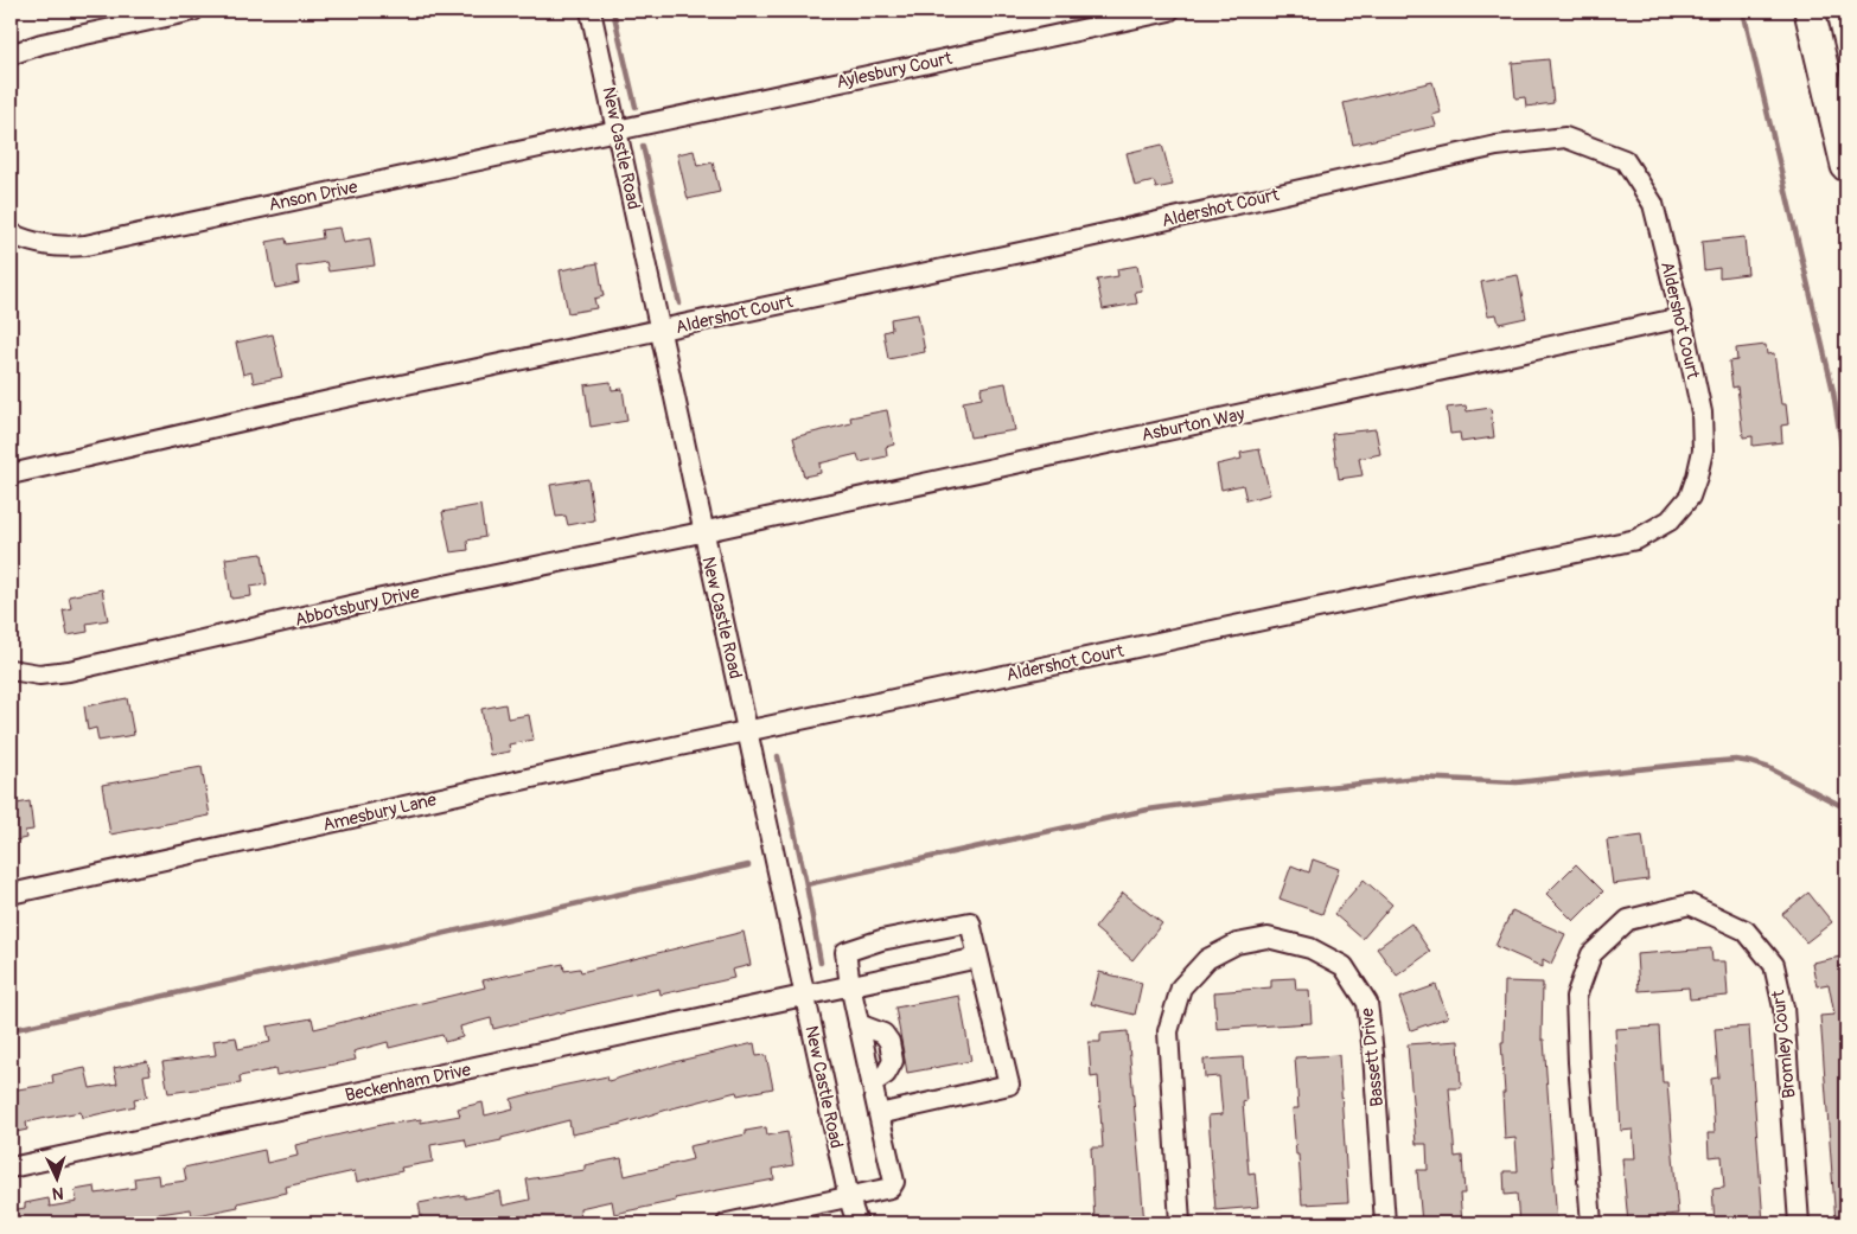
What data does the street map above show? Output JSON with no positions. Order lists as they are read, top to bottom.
{
  "streets": {
    "street": [
      "Aylesbury Court",
      "New Castle Road",
      "Anson Drive",
      "Aldershot Court",
      "Asburton Way",
      "Abbotsbury Drive",
      "Amesbury Lane",
      "Bromley Court",
      "Bassett Drive",
      "Beckenham Drive"
    ]
  },
  "crossings": [
    ["Aylesbury Court", "New Castle Road"],
    ["Aylesbury Court", "Anson Drive"],
    ["New Castle Road", "Anson Drive"],
    ["New Castle Road", "Aldershot Court"],
    ["New Castle Road", "Asburton Way"],
    ["New Castle Road", "Abbotsbury Drive"],
    ["New Castle Road", "Amesbury Lane"],
    ["New Castle Road", "Beckenham Drive"],
    ["Aldershot Court", "Asburton Way"],
    ["Aldershot Court", "Amesbury Lane"],
    ["Asburton Way", "Abbotsbury Drive"]
  ],
  "north": "bottom"
}
